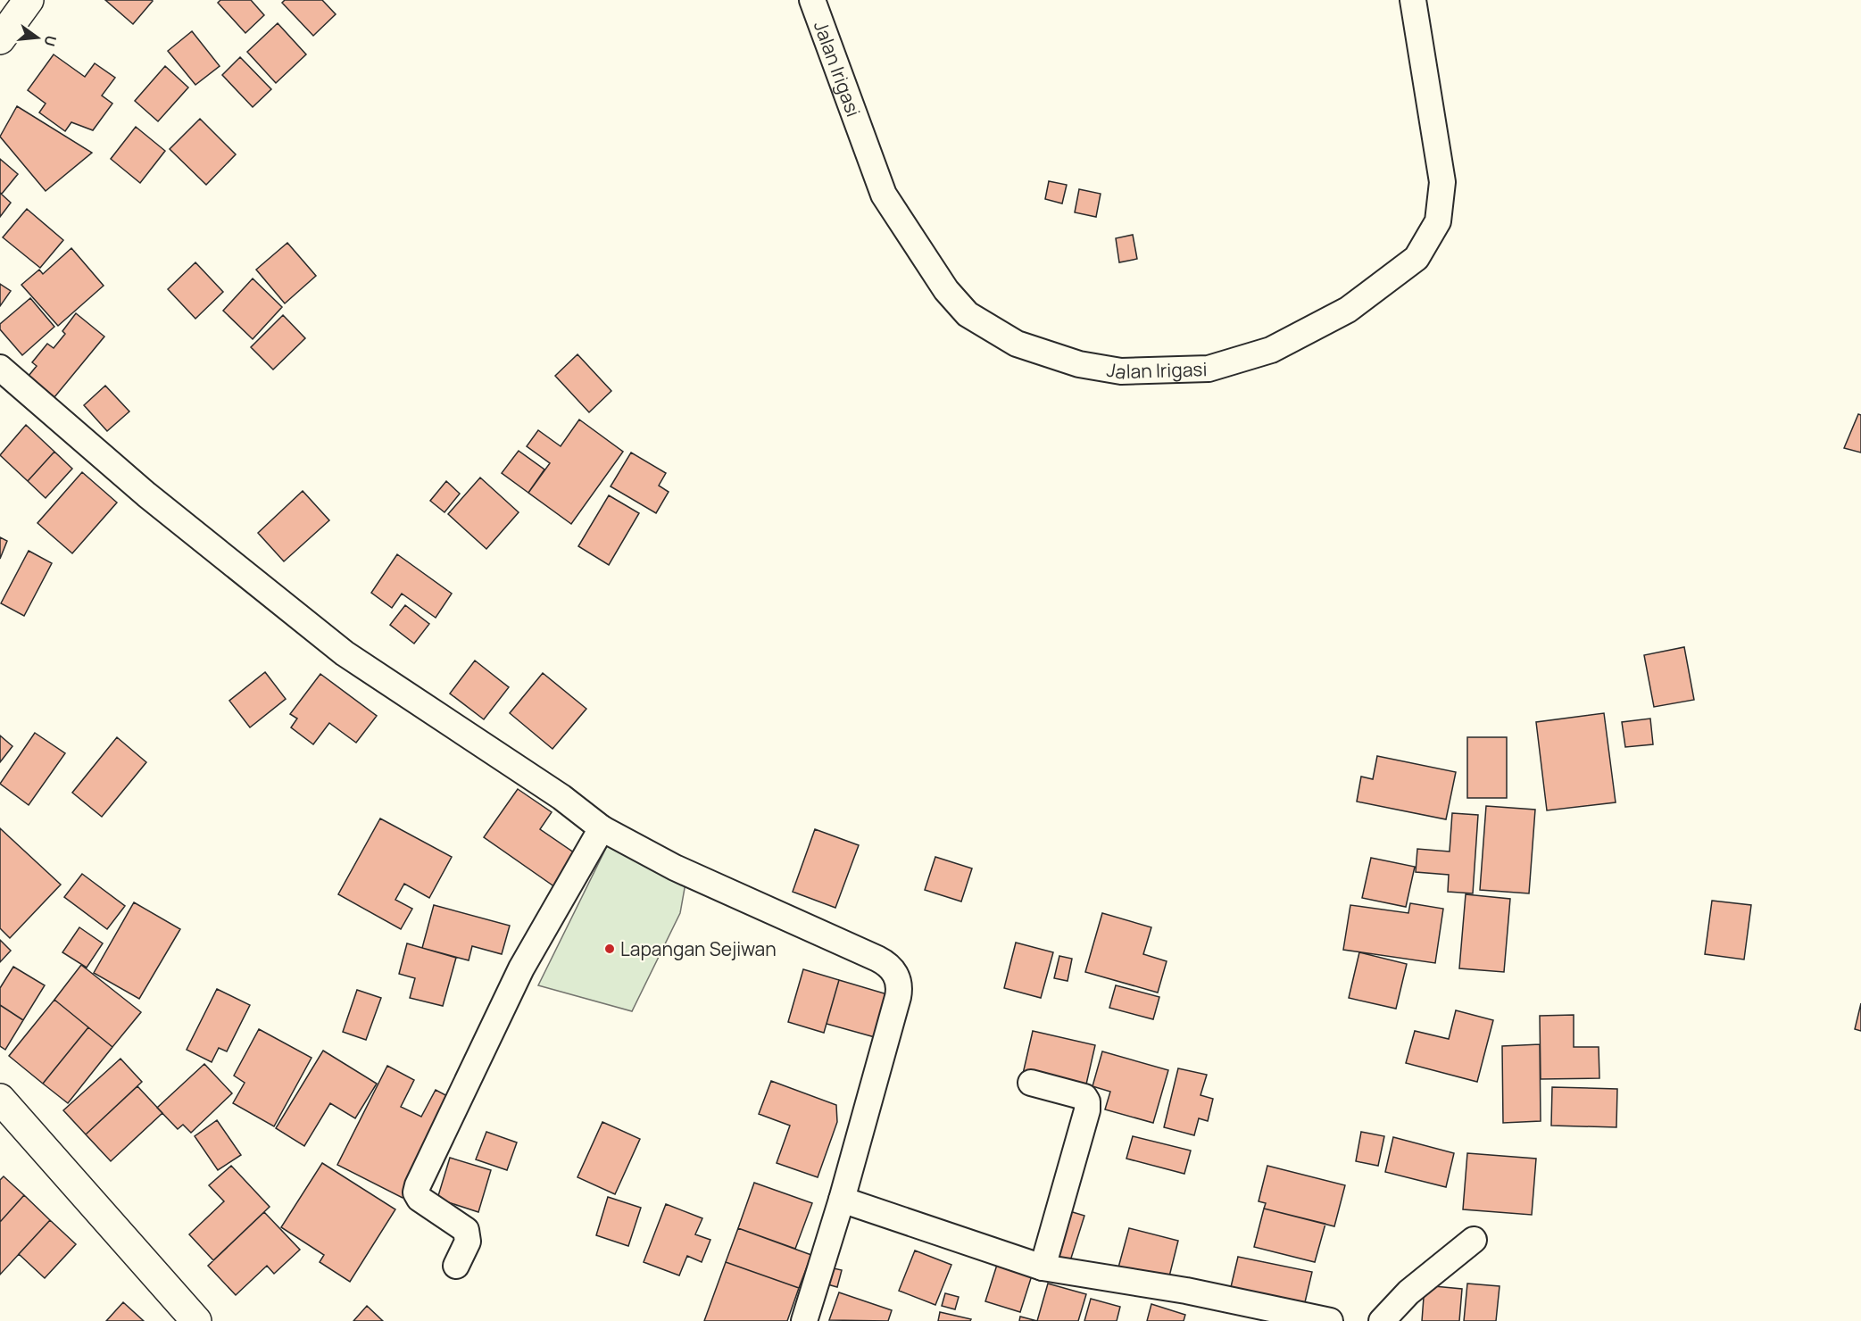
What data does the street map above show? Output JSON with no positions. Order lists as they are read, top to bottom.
{
  "streets": {
    "street": ["Jalan Irigasi"]
  },
  "places": ["Lapangan Sejiwan"],
  "north": "right"
}
